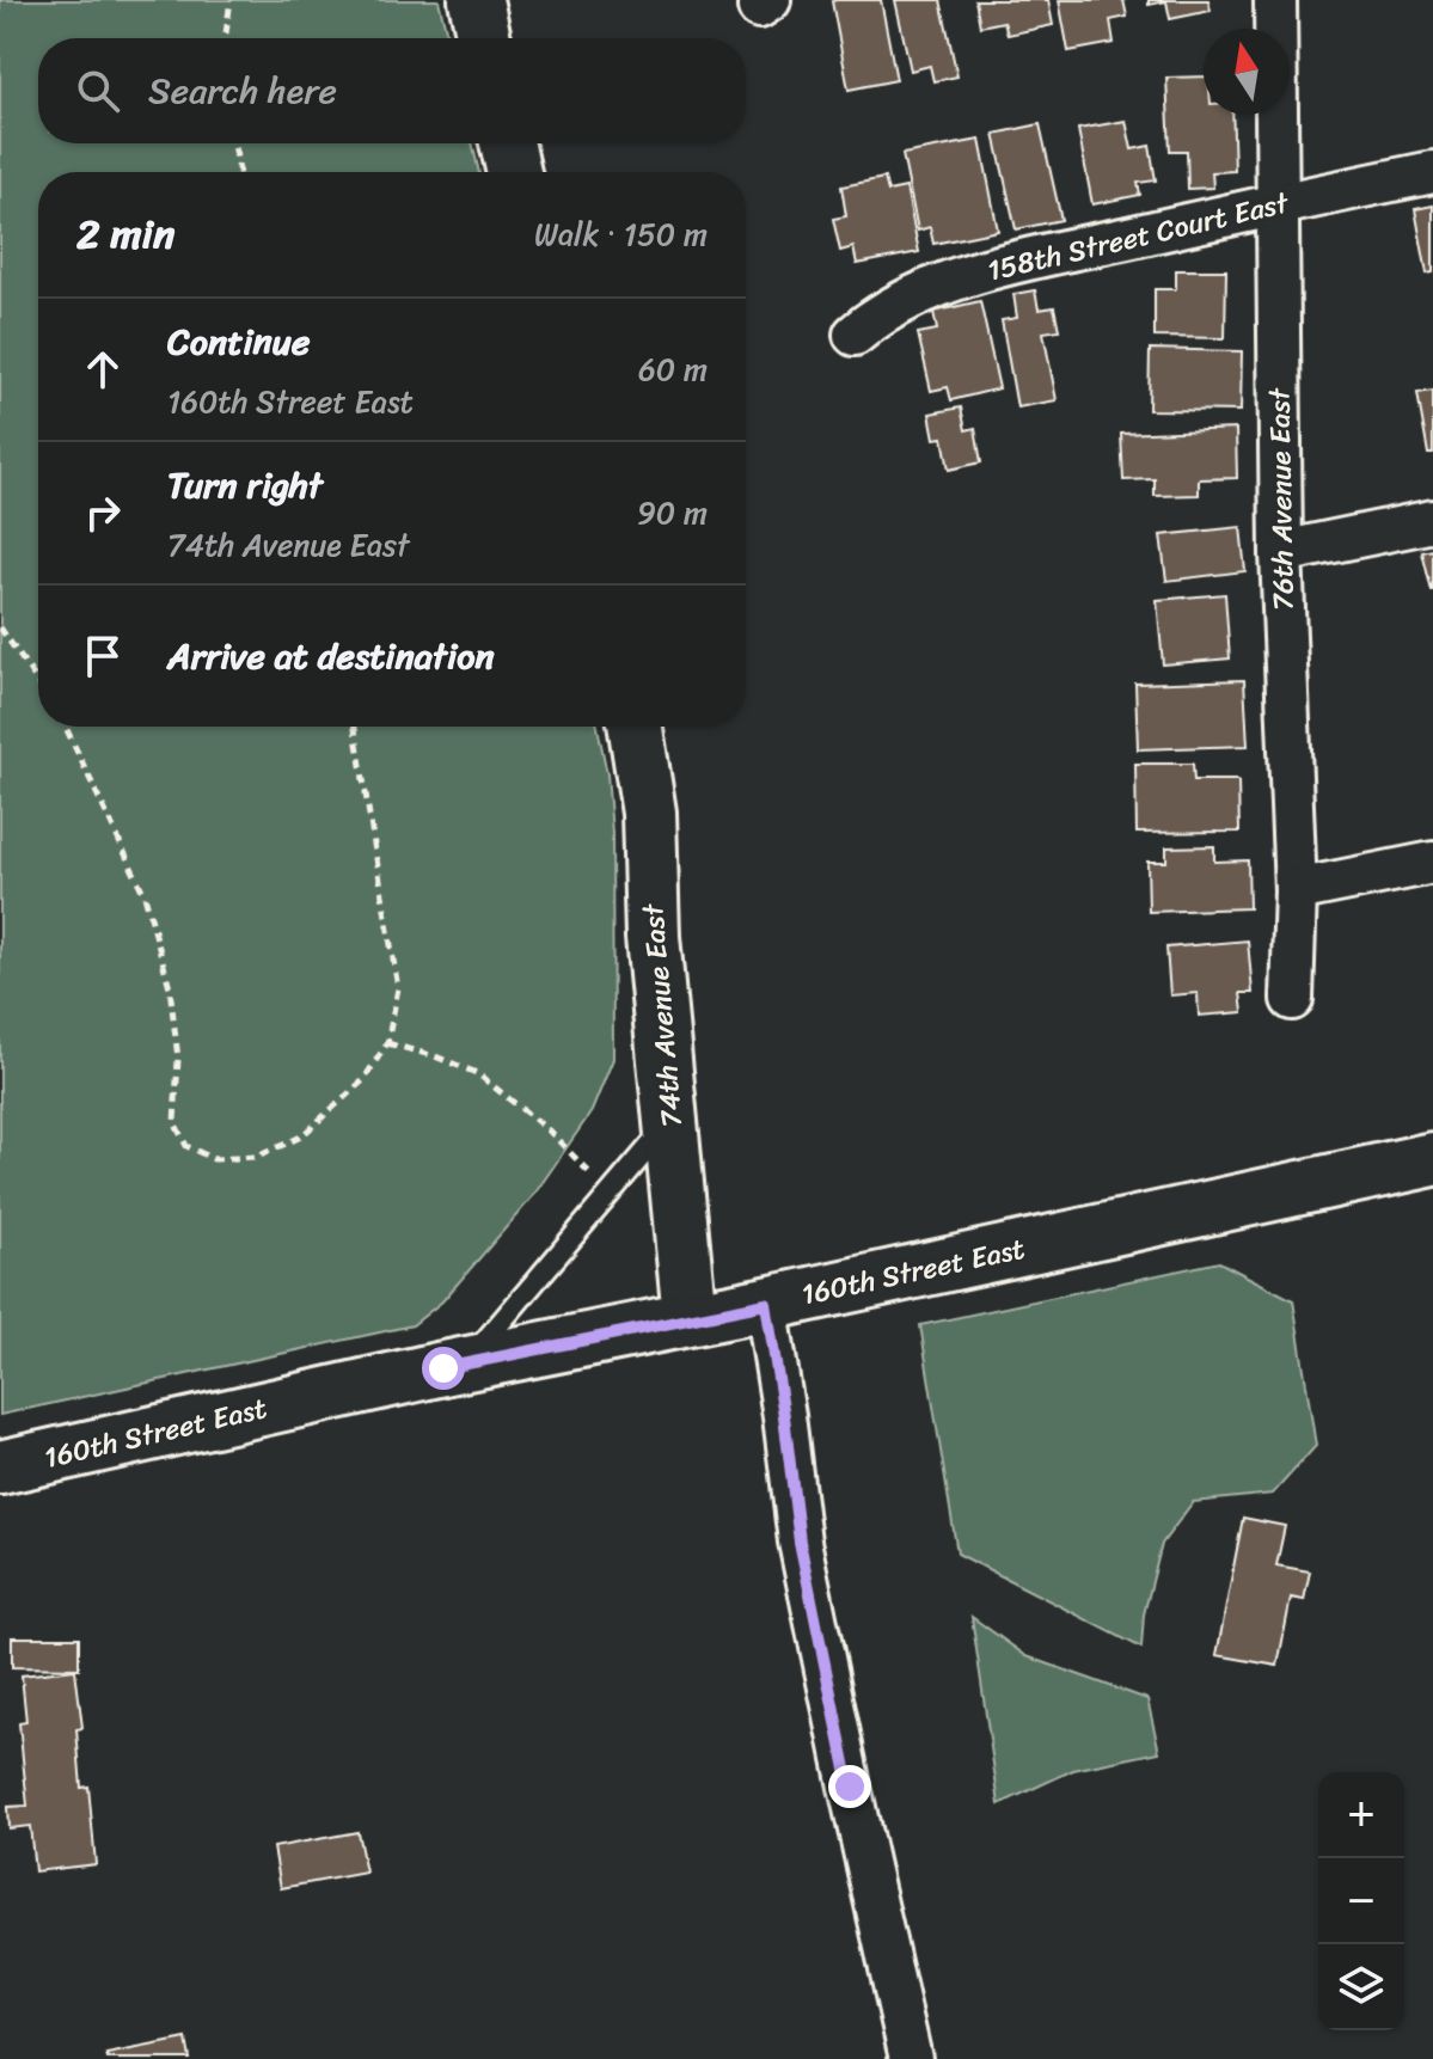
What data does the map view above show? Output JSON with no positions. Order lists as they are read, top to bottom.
{
  "streets": {
    "main road": ["74th Avenue East", "160th Street East"],
    "street": ["158th Street Court East", "76th Avenue East"]
  },
  "crossings": [
    ["158th Street Court East", "76th Avenue East"],
    ["74th Avenue East", "160th Street East"]
  ],
  "north": "top",
  "page": {
    "search": "Search here",
    "heading": ["2 min", "Walk · 150 m"],
    "list": [
      ["Continue", "160th Street East", "60 m"],
      ["Turn right", "74th Avenue East", "90 m"],
      "Arrive at destination"
    ],
    "map_buttons": ["+", "−"]
  }
}
